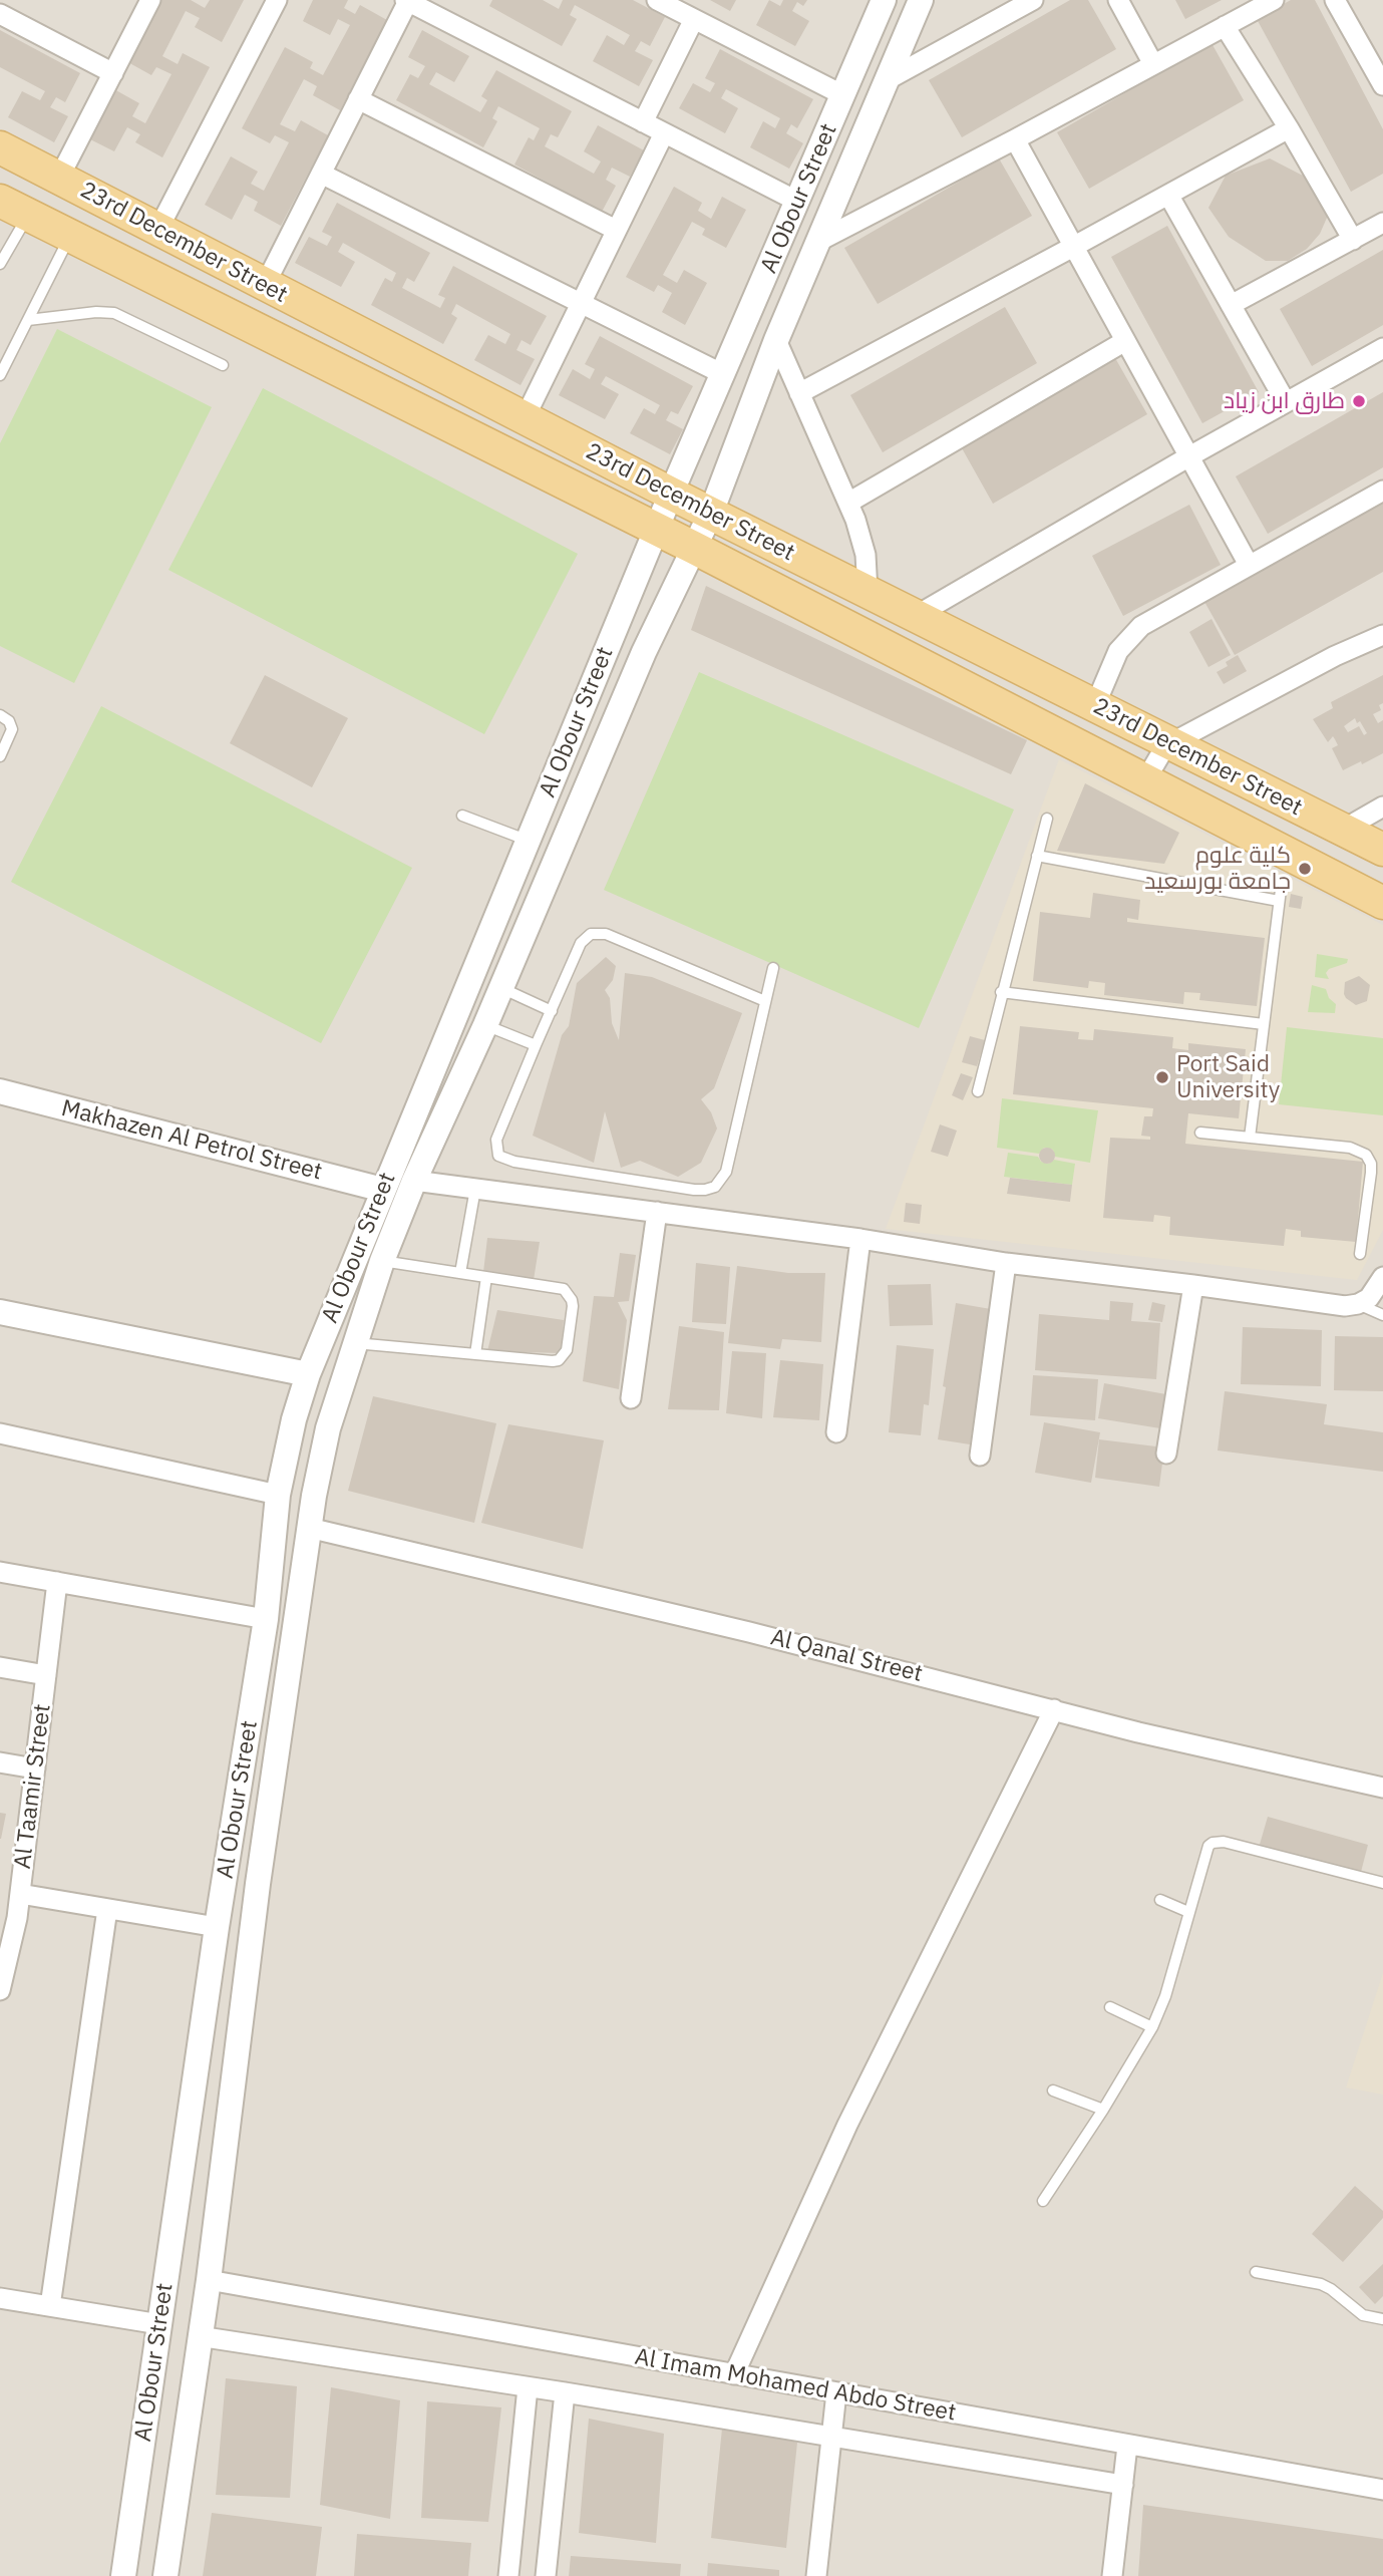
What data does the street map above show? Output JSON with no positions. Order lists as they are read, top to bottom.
{
  "streets": {
    "main road": ["23rd December Street"],
    "street": [
      "Al Obour Street",
      "Makhazen Al Petrol Street",
      "Al Qanal Street",
      "Al Taamir Street",
      "Al Imam Mohamed Abdo Street"
    ]
  },
  "crossings": [
    ["Al Obour Street", "23rd December Street"],
    ["Al Obour Street", "Makhazen Al Petrol Street"],
    ["Al Obour Street", "Al Qanal Street"],
    ["Al Obour Street", "Al Imam Mohamed Abdo Street"]
  ],
  "places": ["طارق ابن زياد", "كلية علوم جامعة بورسعيد", "Port Said University"]
}
